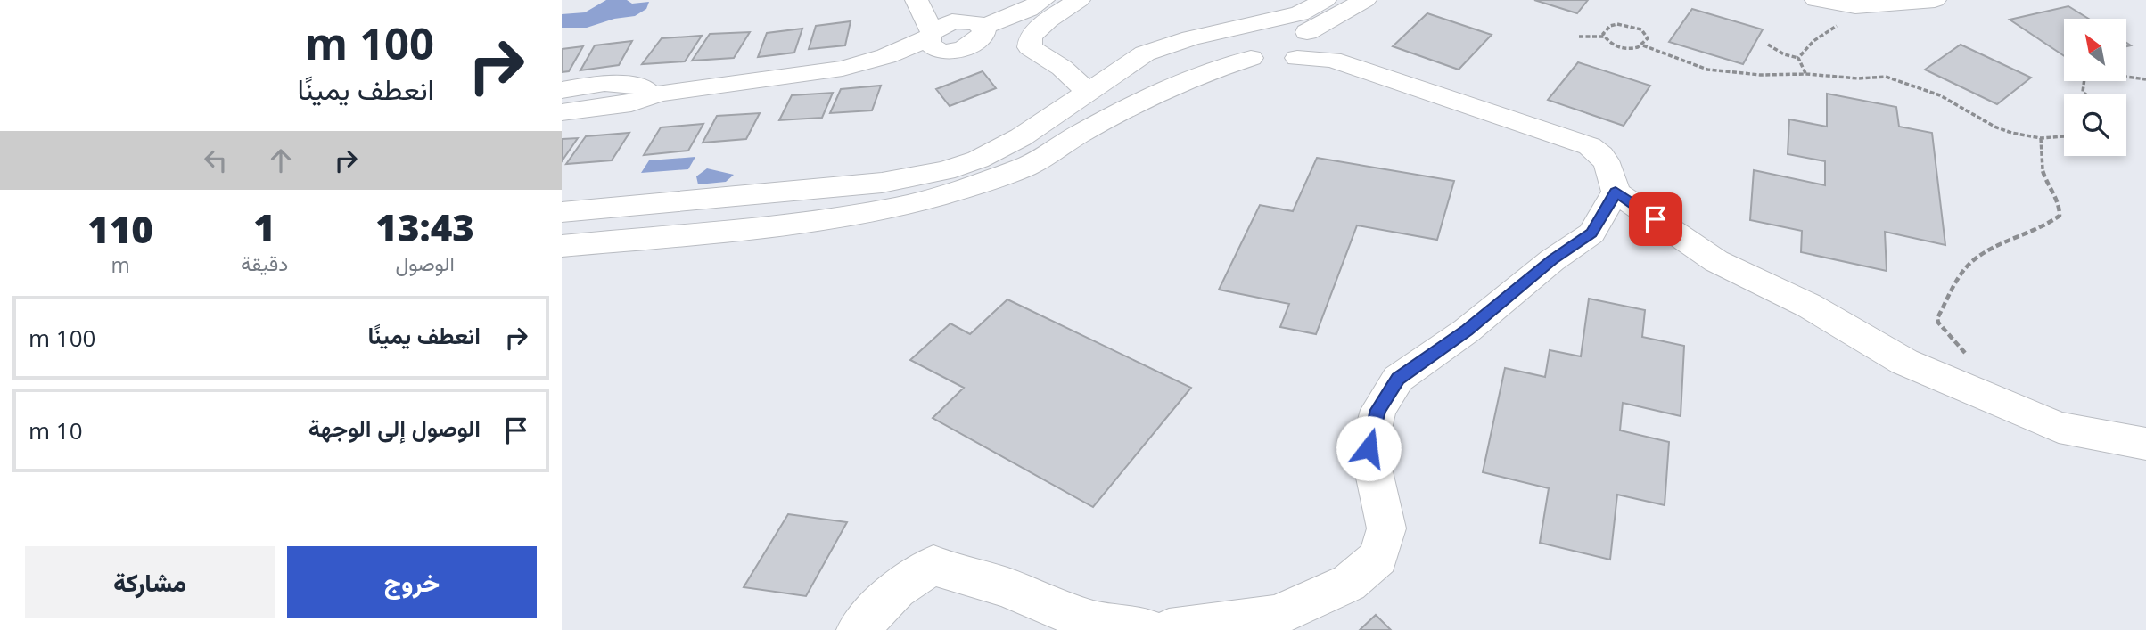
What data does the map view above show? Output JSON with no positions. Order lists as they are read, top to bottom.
{
  "north": "top left",
  "page": {
    "turn": ["100 m", "انعطف يمينًا"],
    "eta": [
      "13:43",
      "الوصول",
      "1",
      "دقيقة",
      "110",
      "m"
    ],
    "list": [
      {
        "name": "انعطف يمينًا",
        "value": "100 m"
      },
      {
        "name": "الوصول إلى الوجهة",
        "value": "10 m"
      }
    ],
    "buttons": ["خروج", "مشاركة"]
  }
}
